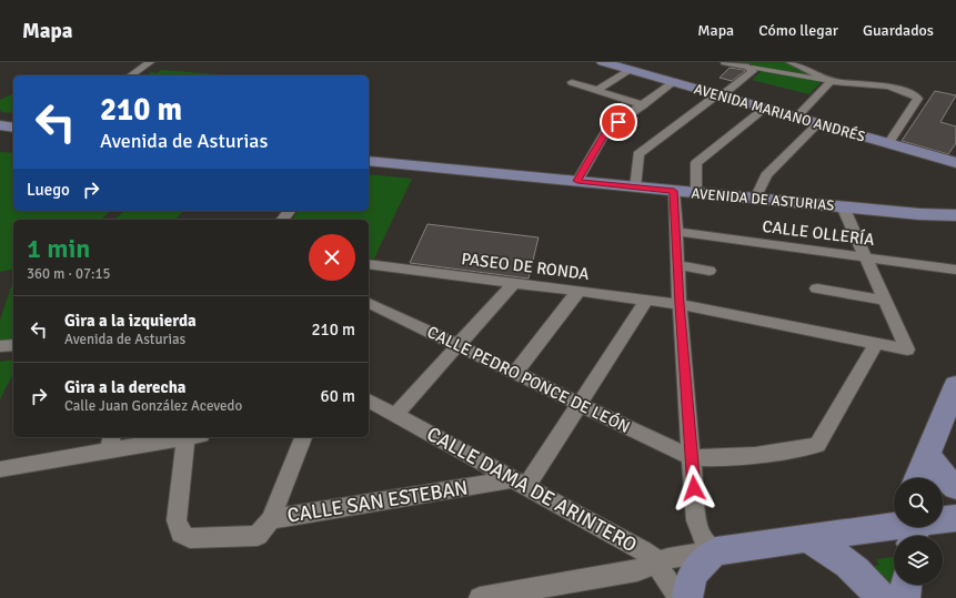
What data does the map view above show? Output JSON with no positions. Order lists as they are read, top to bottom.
{
  "streets": {
    "main road": ["AVENIDA MARIANO ANDRÉS", "AVENIDA DE ASTURIAS"],
    "street": [
      "CALLE OLLERÍA",
      "PASEO DE RONDA",
      "CALLE PEDRO PONCE DE LEÓN",
      "CALLE DAMA DE ARINTERO",
      "CALLE SAN ESTEBAN"
    ]
  },
  "crossings": [
    ["PASEO DE RONDA", "CALLE PEDRO PONCE DE LEÓN"],
    ["CALLE DAMA DE ARINTERO", "CALLE SAN ESTEBAN"]
  ],
  "page": {
    "header": "Mapa",
    "nav": ["Mapa", "Cómo llegar", "Guardados"],
    "turn": ["210 m", "Avenida de Asturias"],
    "then": "Luego",
    "heading": ["1 min", "360 m · 07:15"],
    "list": [
      {
        "name": "Gira a la izquierda",
        "note": "Avenida de Asturias",
        "value": "210 m"
      },
      {
        "name": "Gira a la derecha",
        "note": "Calle Juan González Acevedo",
        "value": "60 m"
      }
    ]
  }
}
